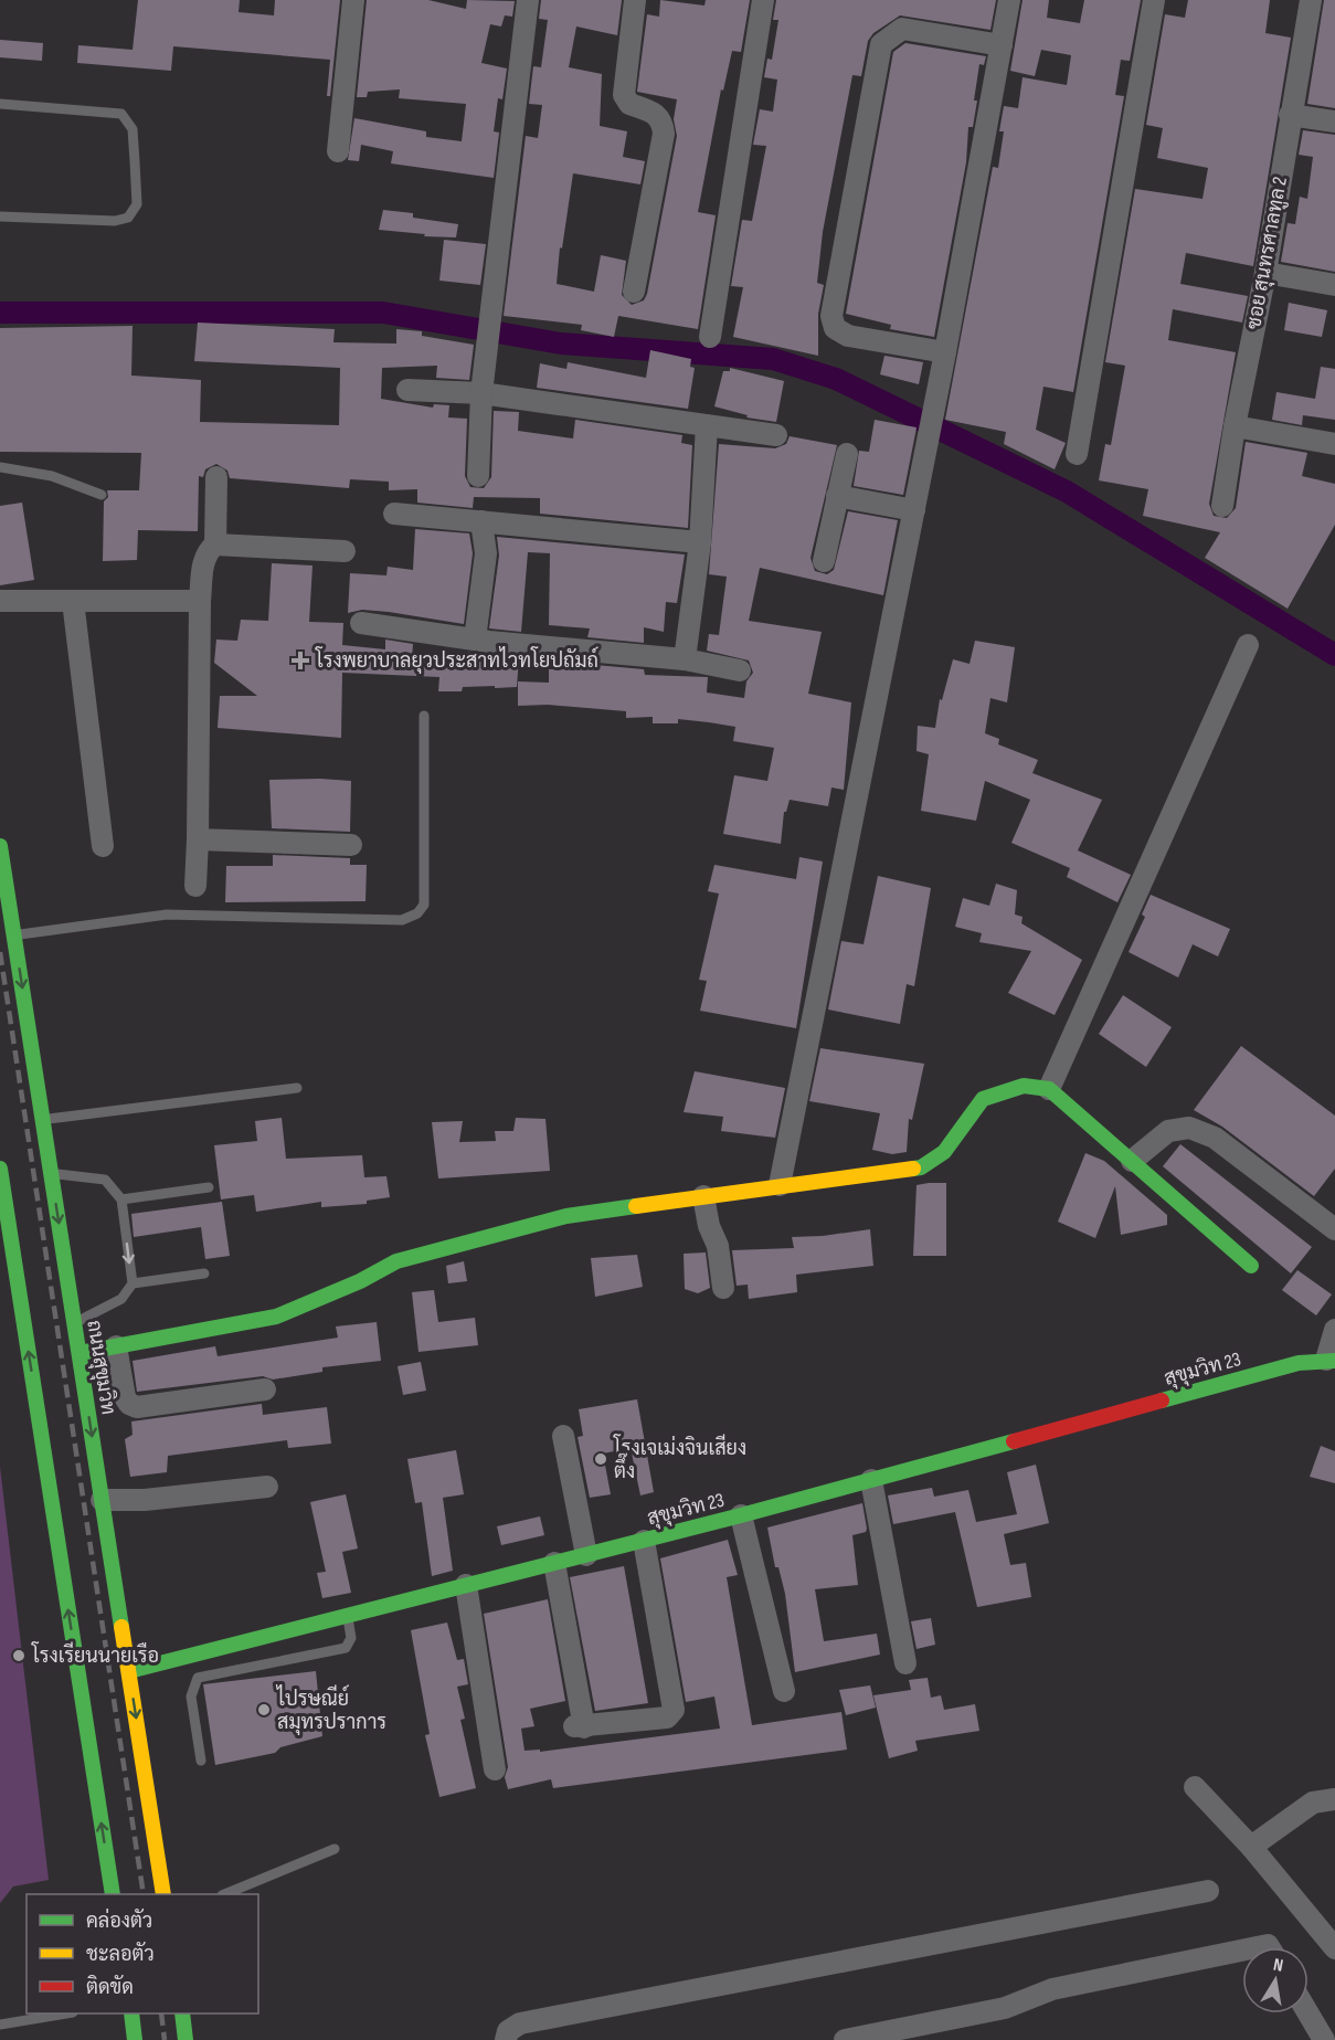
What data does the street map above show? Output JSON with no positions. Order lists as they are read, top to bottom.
{
  "streets": {
    "main road": ["ถนนสุขุมวิท", "สุขุมวิท 23"],
    "street": ["ซอย สุนทรศาลทูล 2"]
  },
  "crossings": [
    ["ถนนสุขุมวิท", "สุขุมวิท 23"]
  ],
  "places": {
    "health": ["โรงพยาบาลยุวประสาทไวทโยปถัมถ์"],
    "other": ["โรงเจเม่งจินเสียง ตึ๊ง", "โรงเรียนนายเรือ", "ไปรษณีย์ สมุทรปราการ"]
  },
  "legend": ["คล่องตัว", "ชะลอตัว", "ติดขัด"],
  "north": "top"
}
